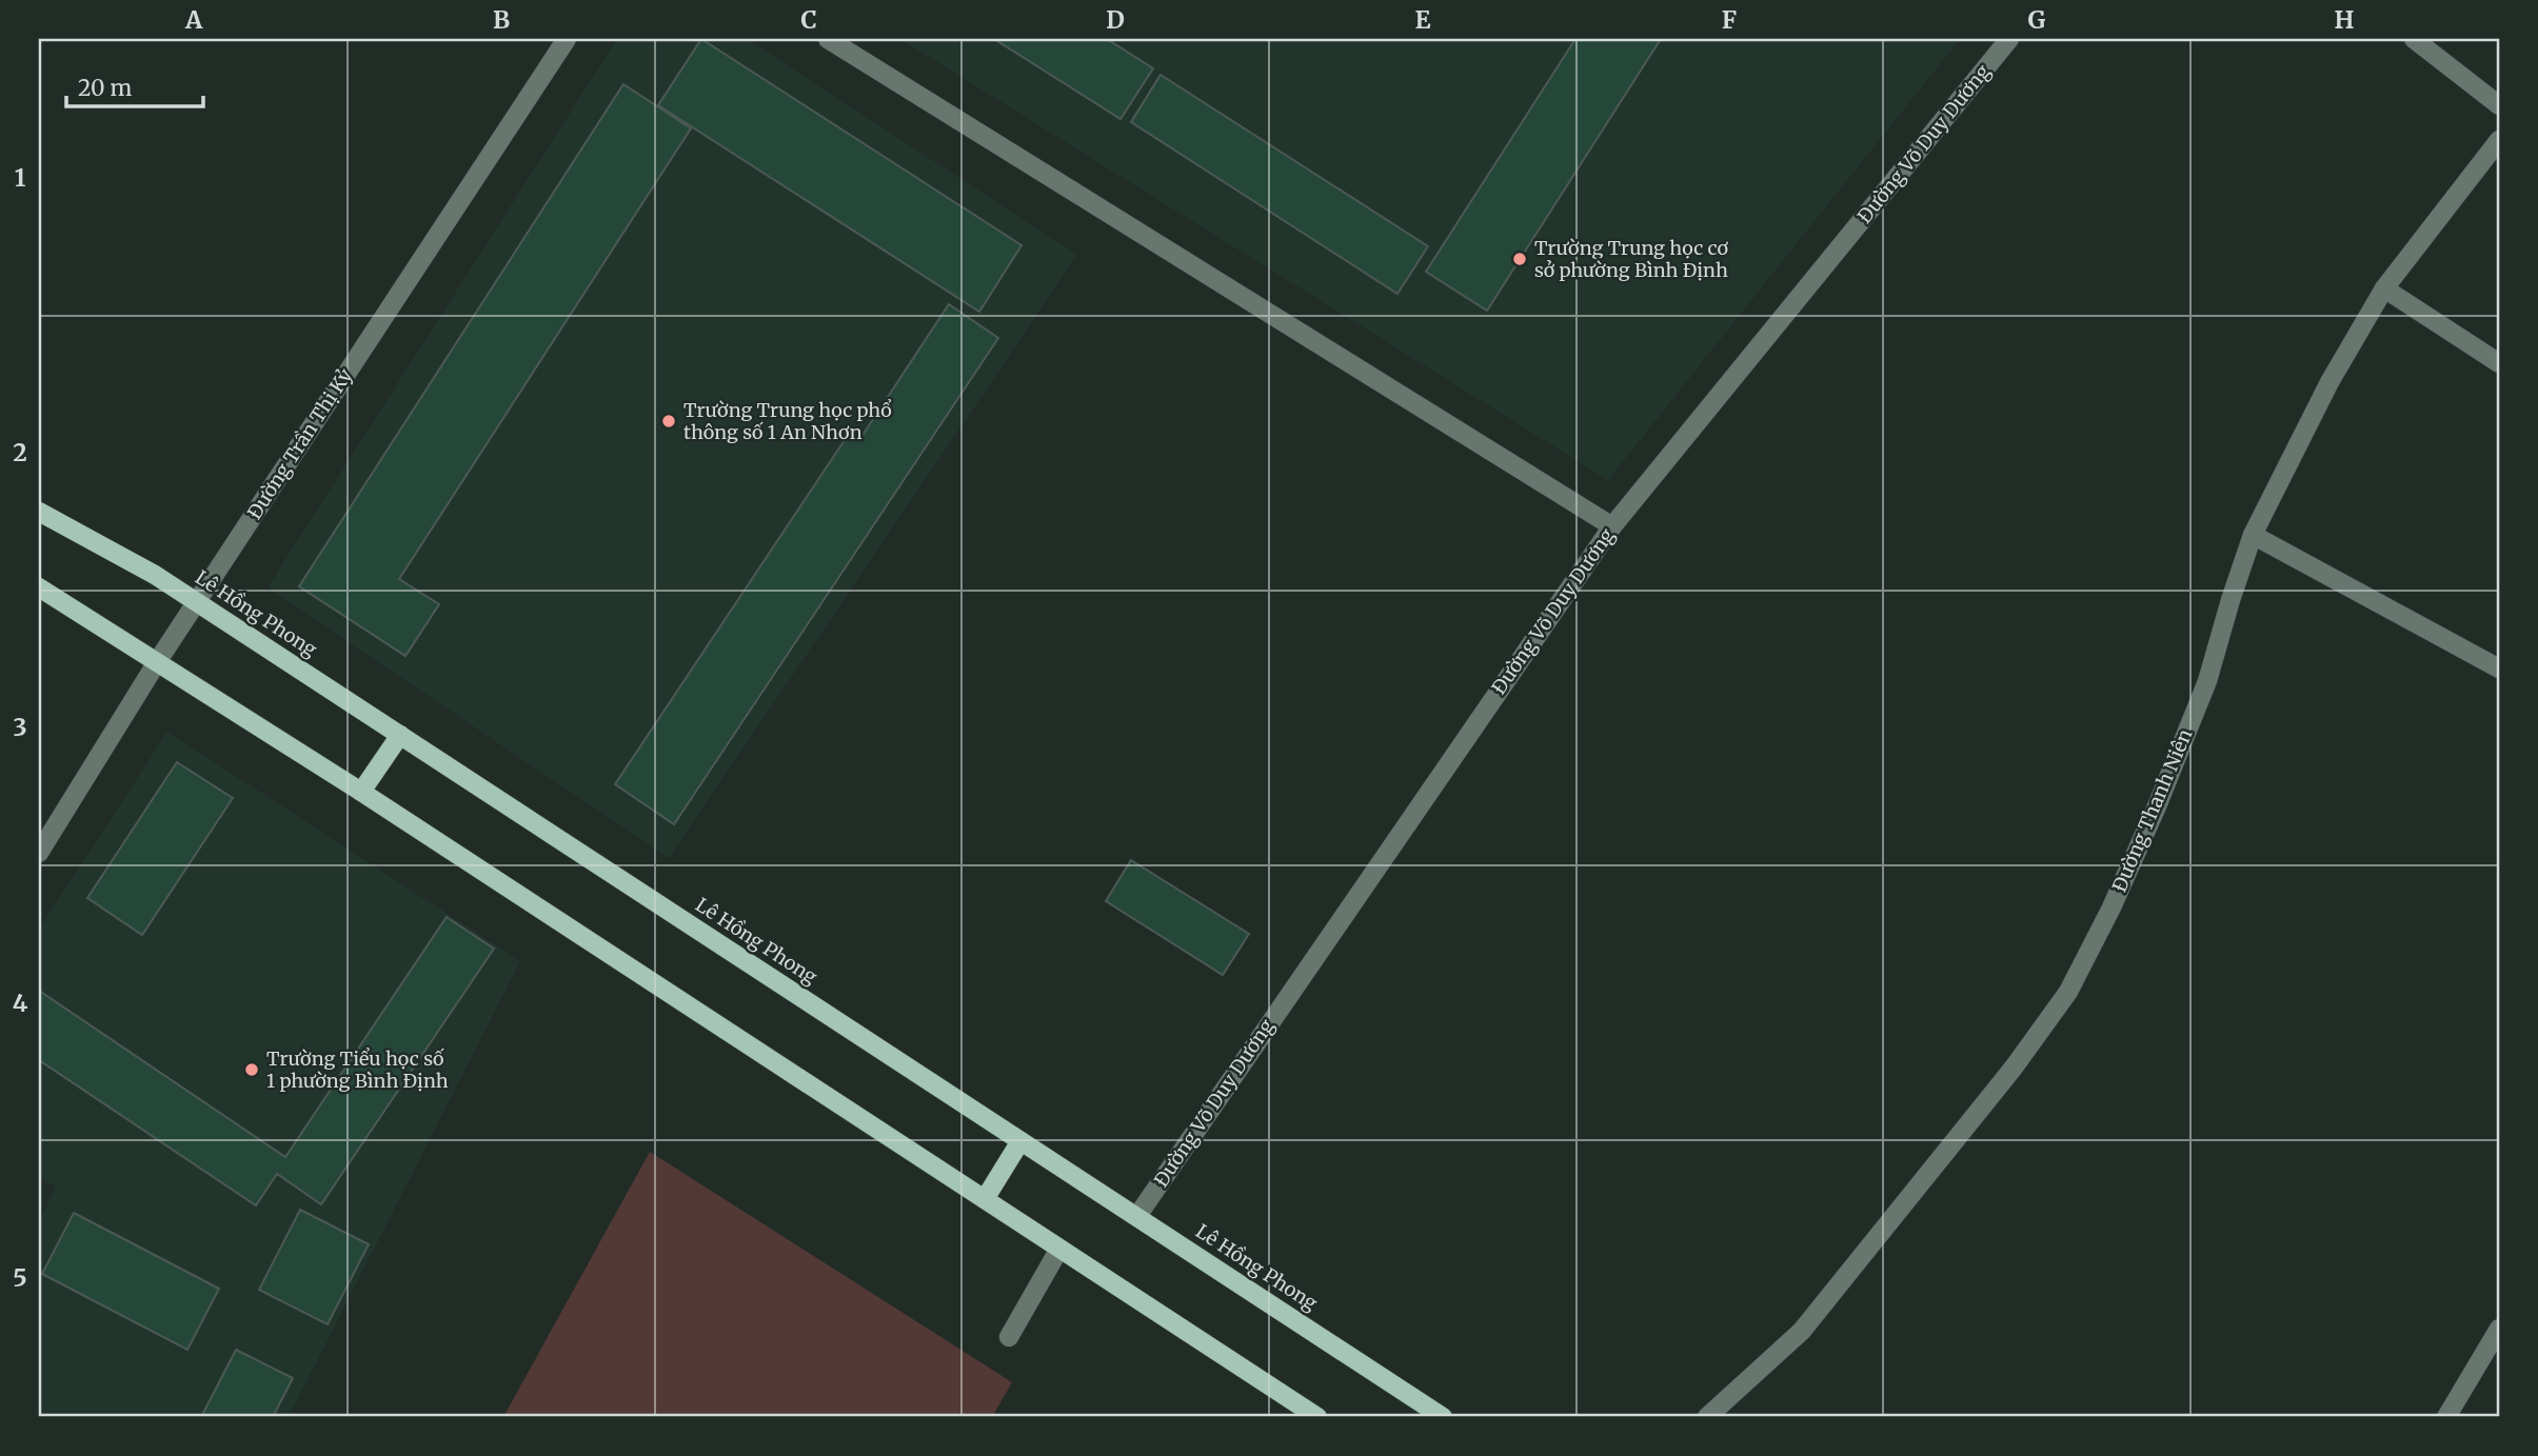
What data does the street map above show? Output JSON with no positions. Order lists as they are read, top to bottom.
{
  "streets": {
    "main road": ["Lê Hồng Phong"],
    "street": ["Đường Võ Duy Dương", "Đường Trần Thị Kỷ", "Đường Thanh Niên"]
  },
  "crossings": [
    ["Đường Võ Duy Dương", "Lê Hồng Phong"],
    ["Đường Trần Thị Kỷ", "Lê Hồng Phong"]
  ],
  "places": ["Trường Trung học cơ sở phường Bình Định", "Trường Trung học phổ thông số 1 An Nhơn", "Trường Tiểu học số 1 phường Bình Định"],
  "scale_bar": "20 m",
  "grid": {
    "columns": [
      "A",
      "B",
      "C",
      "D",
      "E",
      "F",
      "G",
      "H"
    ],
    "rows": [
      "1",
      "2",
      "3",
      "4",
      "5"
    ]
  }
}
